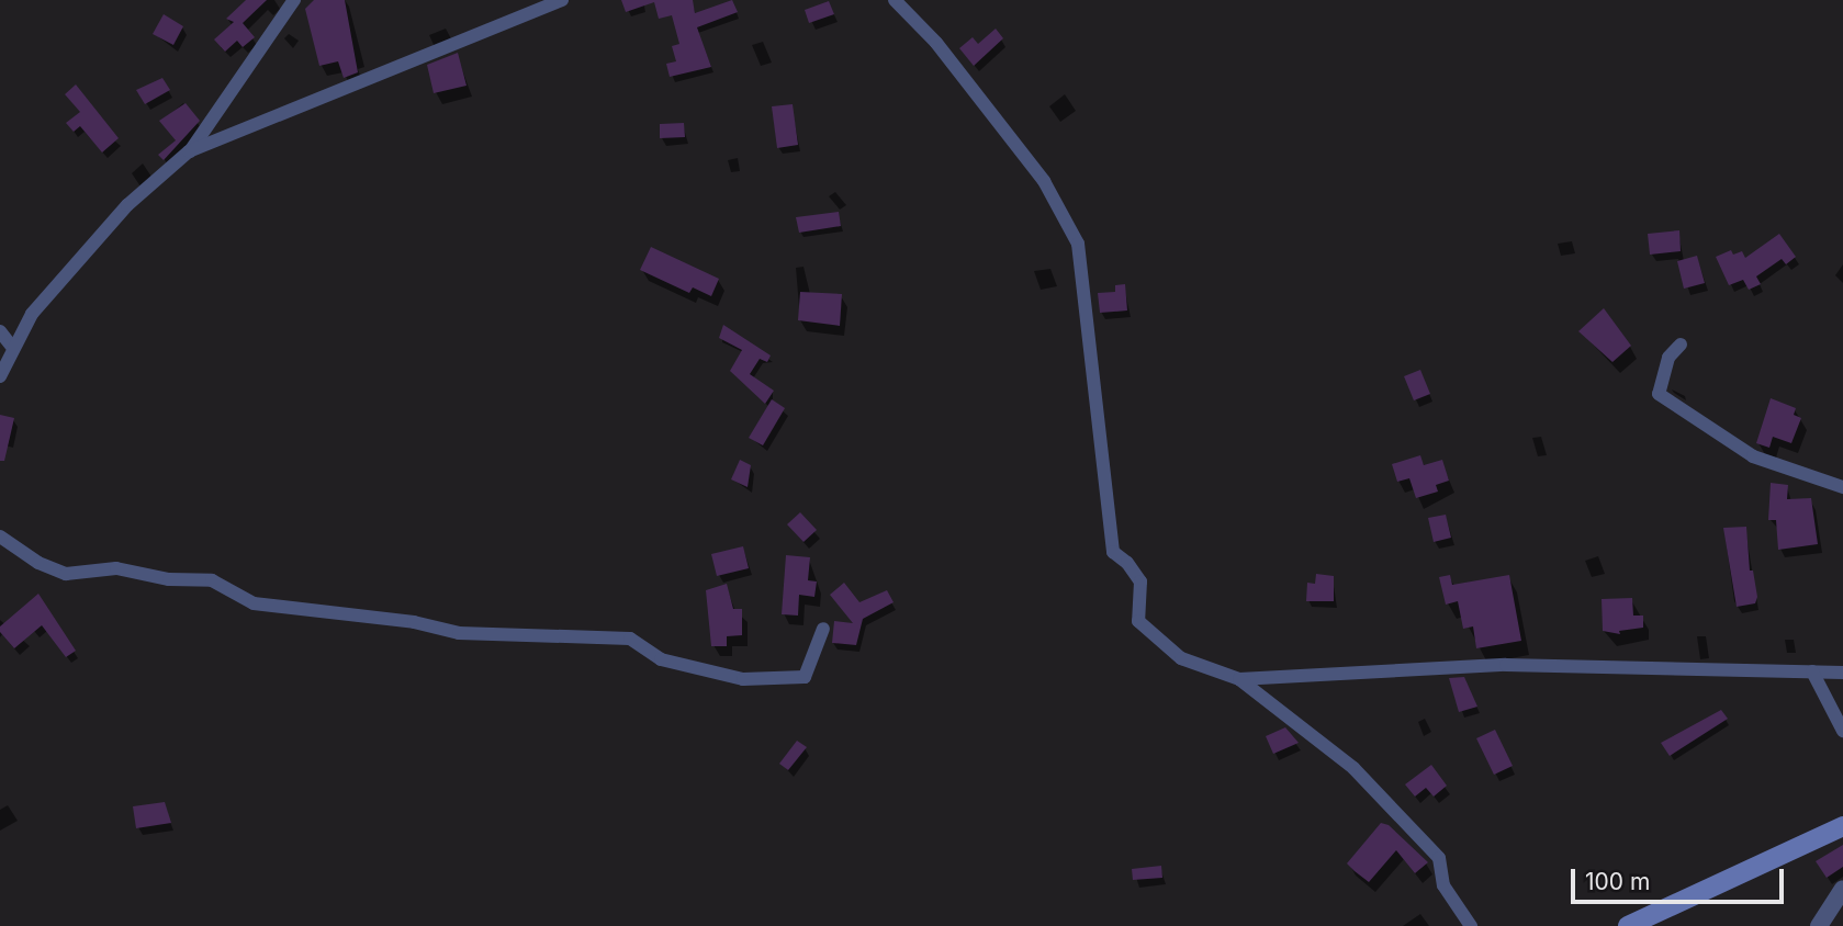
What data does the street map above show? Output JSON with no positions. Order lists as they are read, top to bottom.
{
  "scale_bar": "100 m"
}
